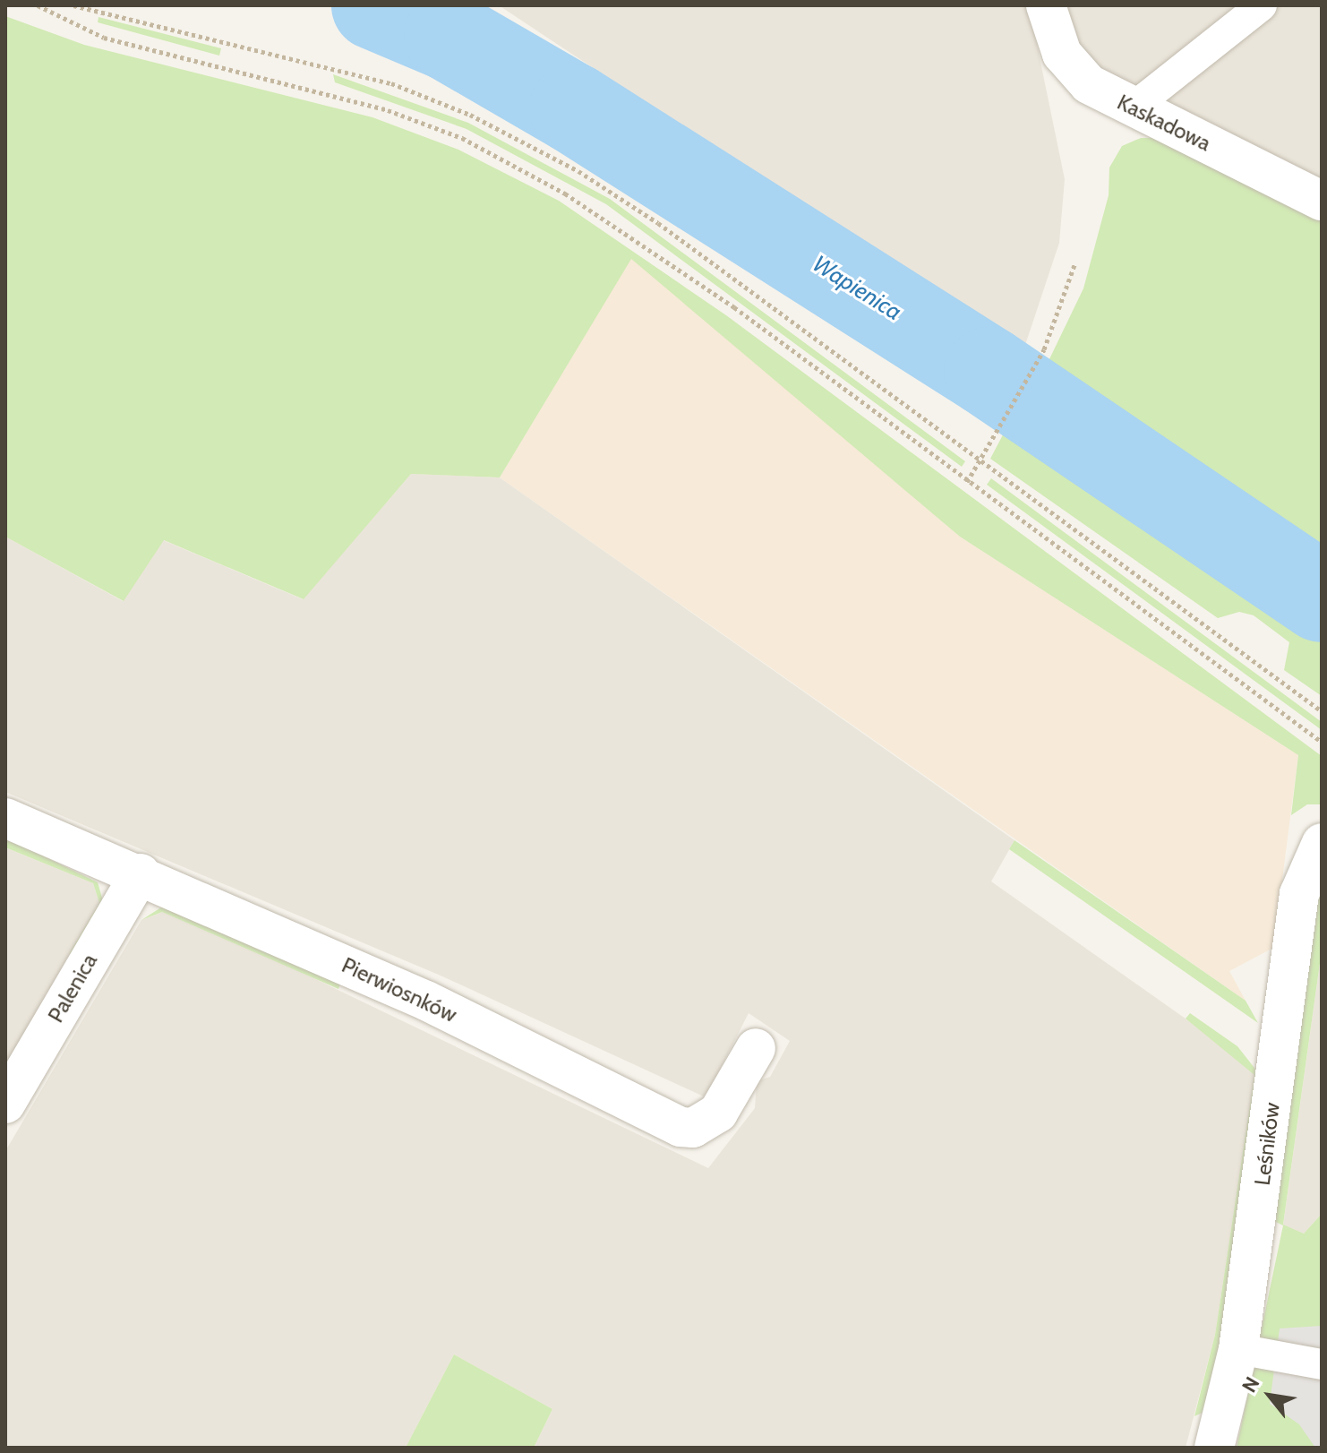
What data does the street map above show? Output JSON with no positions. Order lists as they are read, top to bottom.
{
  "streets": {
    "street": [
      "Kaskadowa",
      "Palenica",
      "Pierwiosnków",
      "Leśników"
    ]
  },
  "crossings": [
    ["Palenica", "Pierwiosnków"]
  ],
  "water": ["Wapienica"],
  "north": "top left"
}
